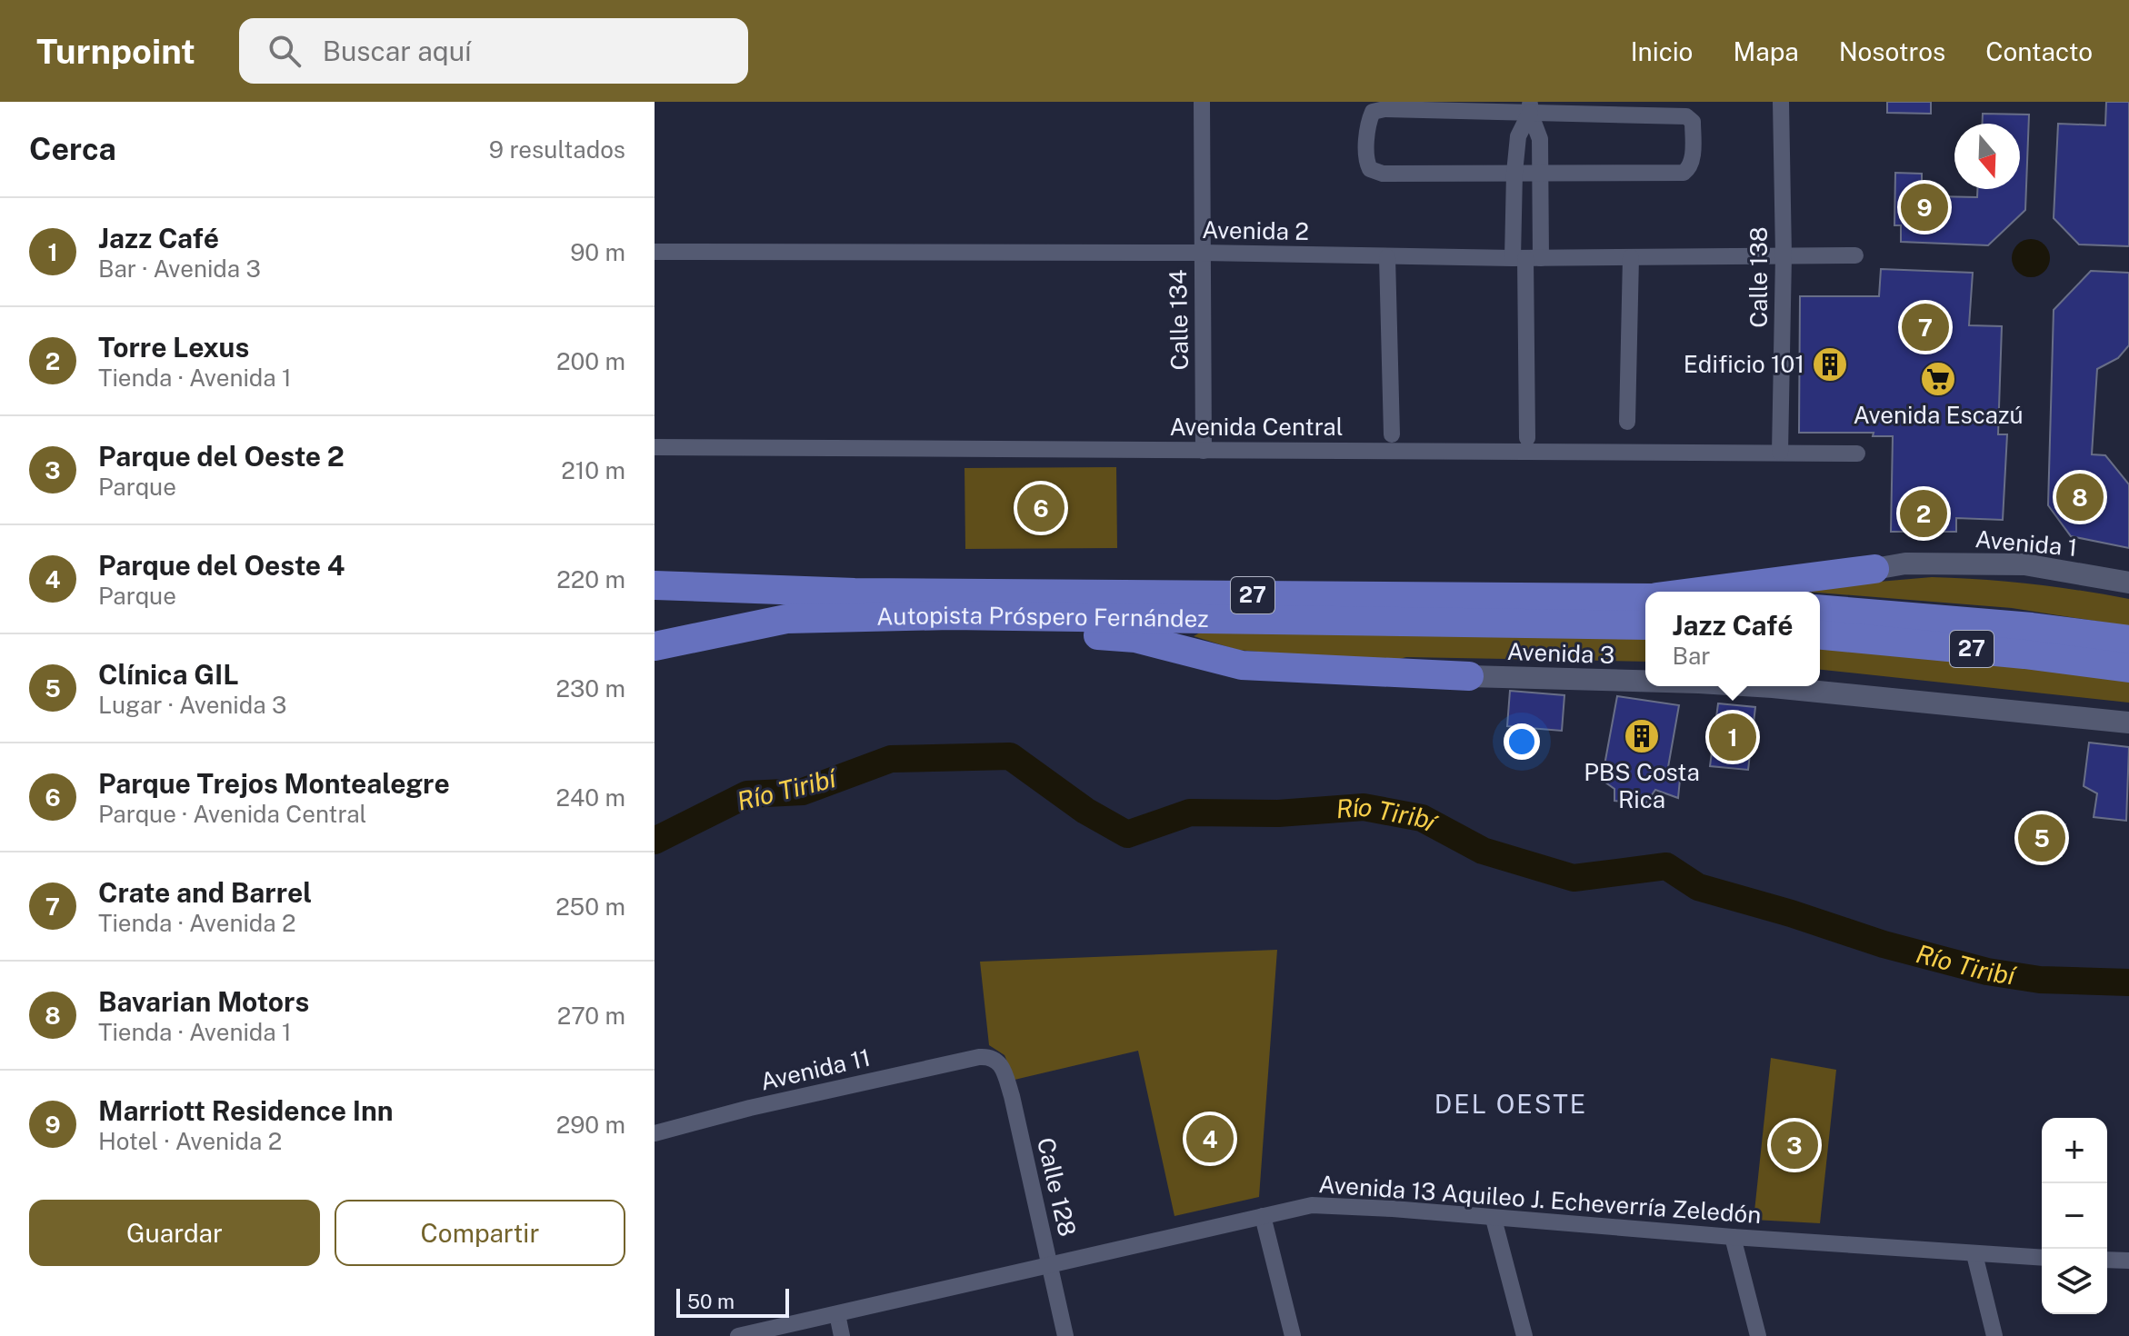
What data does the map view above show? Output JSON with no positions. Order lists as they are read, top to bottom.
{
  "streets": {
    "highway": ["27", "Autopista Próspero Fernández"],
    "street": [
      "Avenida 2",
      "Calle 138",
      "Calle 134",
      "Avenida Central",
      "Avenida 1",
      "Avenida 3",
      "Avenida 11",
      "Calle 128",
      "Avenida 13 Aquileo J. Echeverría Zeledón"
    ]
  },
  "crossings": [
    ["Avenida 2", "Calle 138"],
    ["Avenida 2", "Calle 134"],
    ["Calle 138", "Avenida Central"],
    ["Calle 134", "Avenida Central"],
    ["Avenida 11", "Calle 128"],
    ["Calle 128", "Avenida 13 Aquileo J. Echeverría Zeledón"]
  ],
  "districts": ["DEL OESTE"],
  "water": ["Río Tiribí"],
  "places": {
    "building": ["Edificio 101", "PBS Costa Rica"],
    "supermarket": ["Avenida Escazú"]
  },
  "scale_bar": "50 m",
  "north": "bottom",
  "page": {
    "header": "Turnpoint",
    "search": "Buscar aquí",
    "nav": [
      "Inicio",
      "Mapa",
      "Nosotros",
      "Contacto"
    ],
    "heading": ["Cerca", "9 resultados"],
    "pins": [
      "9",
      "7",
      "8",
      "6",
      "2",
      "1",
      "5",
      "4",
      "3"
    ],
    "list": [
      {
        "mark": "1",
        "name": "Jazz Café",
        "note": "Bar · Avenida 3",
        "value": "90 m"
      },
      {
        "mark": "2",
        "name": "Torre Lexus",
        "note": "Tienda · Avenida 1",
        "value": "200 m"
      },
      {
        "mark": "3",
        "name": "Parque del Oeste 2",
        "note": "Parque",
        "value": "210 m"
      },
      {
        "mark": "4",
        "name": "Parque del Oeste 4",
        "note": "Parque",
        "value": "220 m"
      },
      {
        "mark": "5",
        "name": "Clínica GIL",
        "note": "Lugar · Avenida 3",
        "value": "230 m"
      },
      {
        "mark": "6",
        "name": "Parque Trejos Montealegre",
        "note": "Parque · Avenida Central",
        "value": "240 m"
      },
      {
        "mark": "7",
        "name": "Crate and Barrel",
        "note": "Tienda · Avenida 2",
        "value": "250 m"
      },
      {
        "mark": "8",
        "name": "Bavarian Motors",
        "note": "Tienda · Avenida 1",
        "value": "270 m"
      },
      {
        "mark": "9",
        "name": "Marriott Residence Inn",
        "note": "Hotel · Avenida 2",
        "value": "290 m"
      }
    ],
    "popup": ["Jazz Café", "Bar"],
    "map_buttons": ["+", "−"],
    "buttons": ["Guardar", "Compartir"],
    "scale": "50 m"
  }
}
